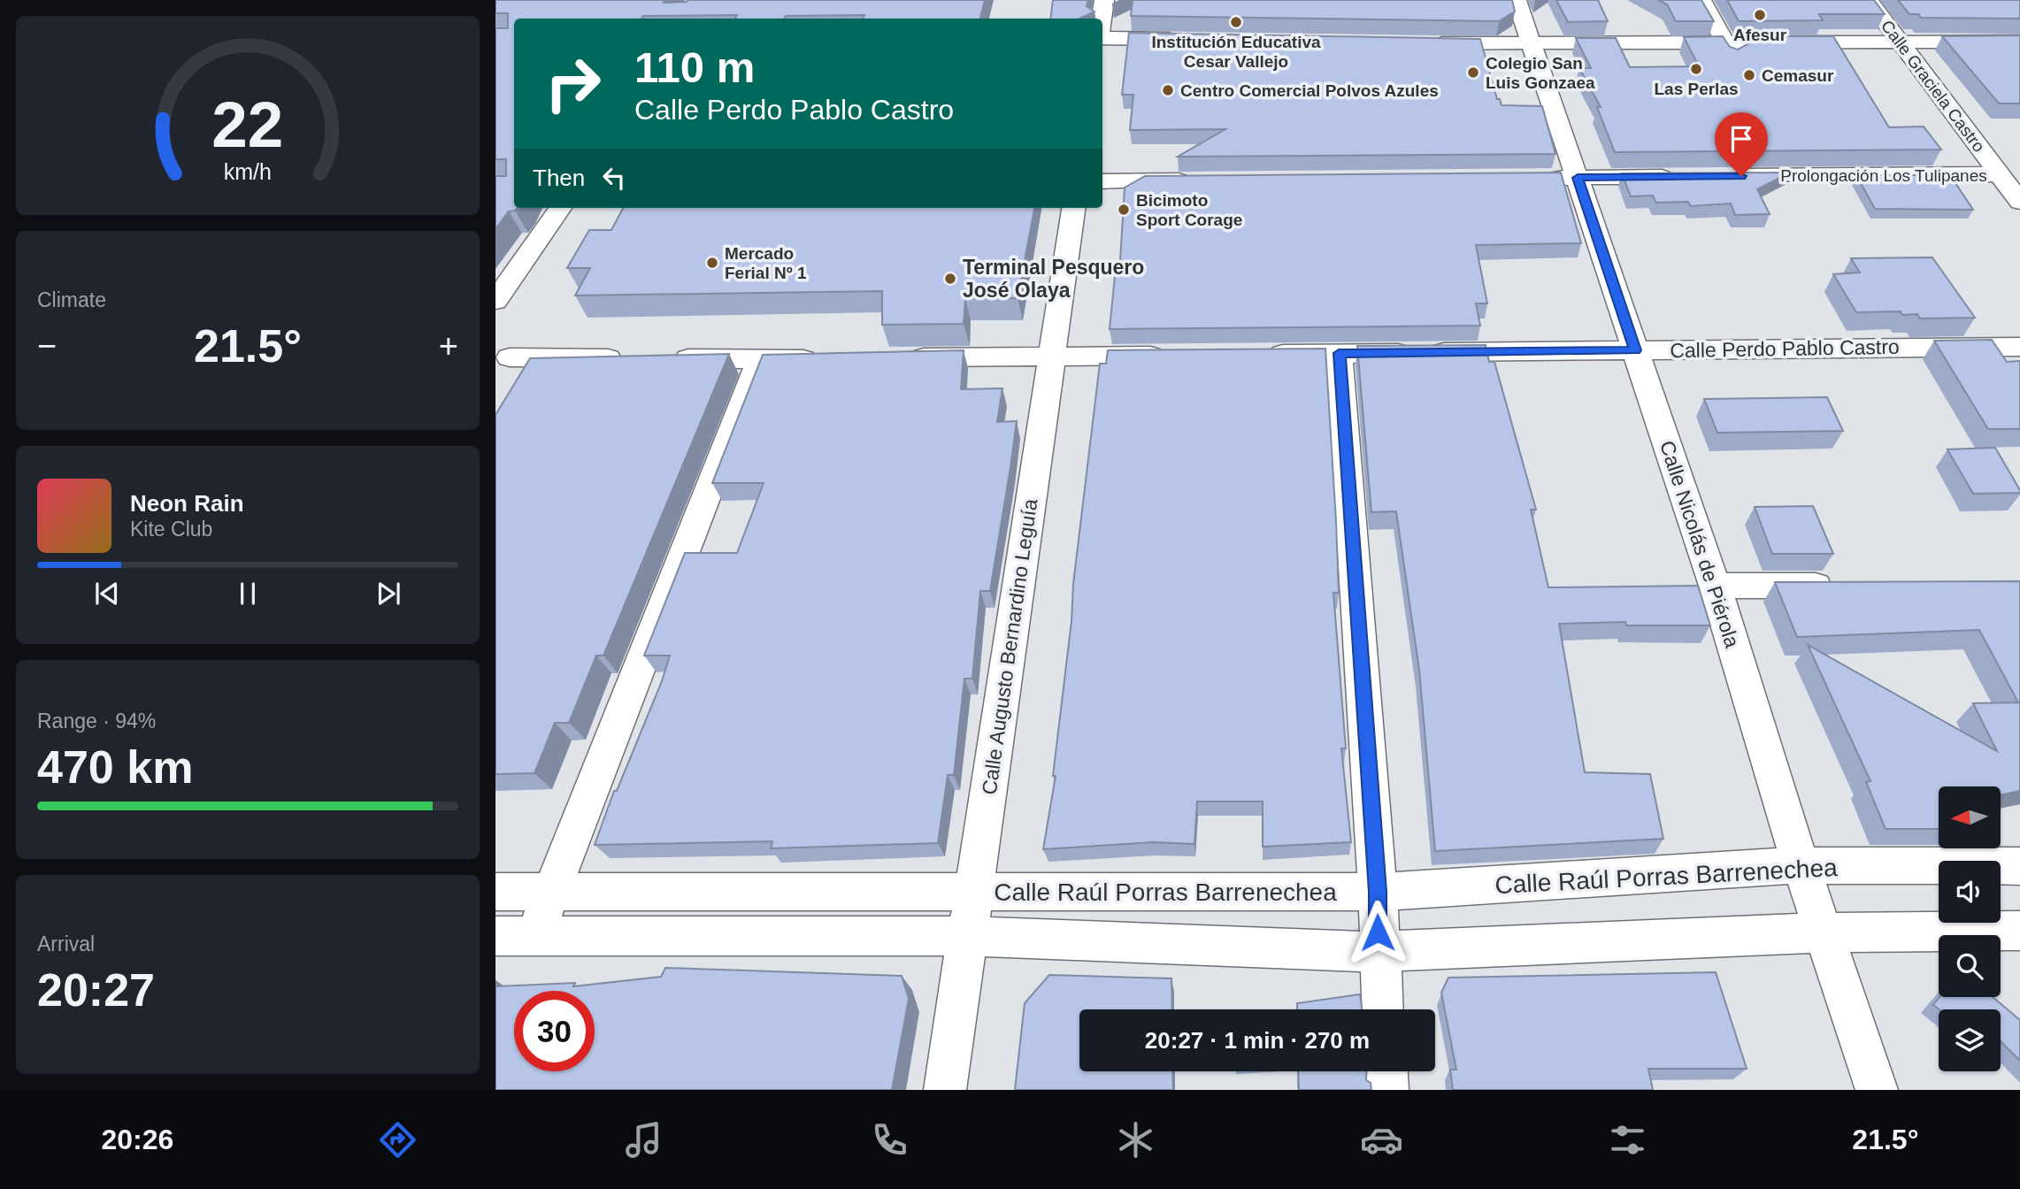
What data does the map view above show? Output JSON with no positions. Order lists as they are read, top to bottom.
{
  "streets": {
    "street": [
      "Calle Graciela Castro",
      "Prolongación Los Tulipanes",
      "Calle Perdo Pablo Castro",
      "Calle Nicolás de Piérola",
      "Calle Augusto Bernardino Leguía",
      "Calle Raúl Porras Barrenechea"
    ]
  },
  "crossings": [
    ["Calle Graciela Castro", "Prolongación Los Tulipanes"],
    ["Calle Perdo Pablo Castro", "Calle Nicolás de Piérola"],
    ["Calle Nicolás de Piérola", "Calle Raúl Porras Barrenechea"],
    ["Calle Augusto Bernardino Leguía", "Calle Raúl Porras Barrenechea"]
  ],
  "places": [
    "Afesur",
    "Institución Educativa Cesar Vallejo",
    "Las Perlas",
    "Colegio San Luis Gonzaea",
    "Cemasur",
    "Centro Comercial Polvos Azules",
    "Bicimoto Sport Corage",
    "Mercado Ferial Nº 1",
    "Terminal Pesquero José Olaya"
  ],
  "north": "left",
  "page": {
    "turn": ["110 m", "Calle Perdo Pablo Castro"],
    "then": "Then",
    "tile": [
      "Climate",
      ["Range · 94%", "470 km"],
      ["Arrival", "20:27"]
    ],
    "heat": ["−", "21.5°", "+"],
    "song": ["Neon Rain", "Kite Club"],
    "limit": "30",
    "trip": "20:27 · 1 min · 270 m",
    "tabs": ["20:26", "21.5°"],
    "gauge": ["22", "km/h"]
  }
}
